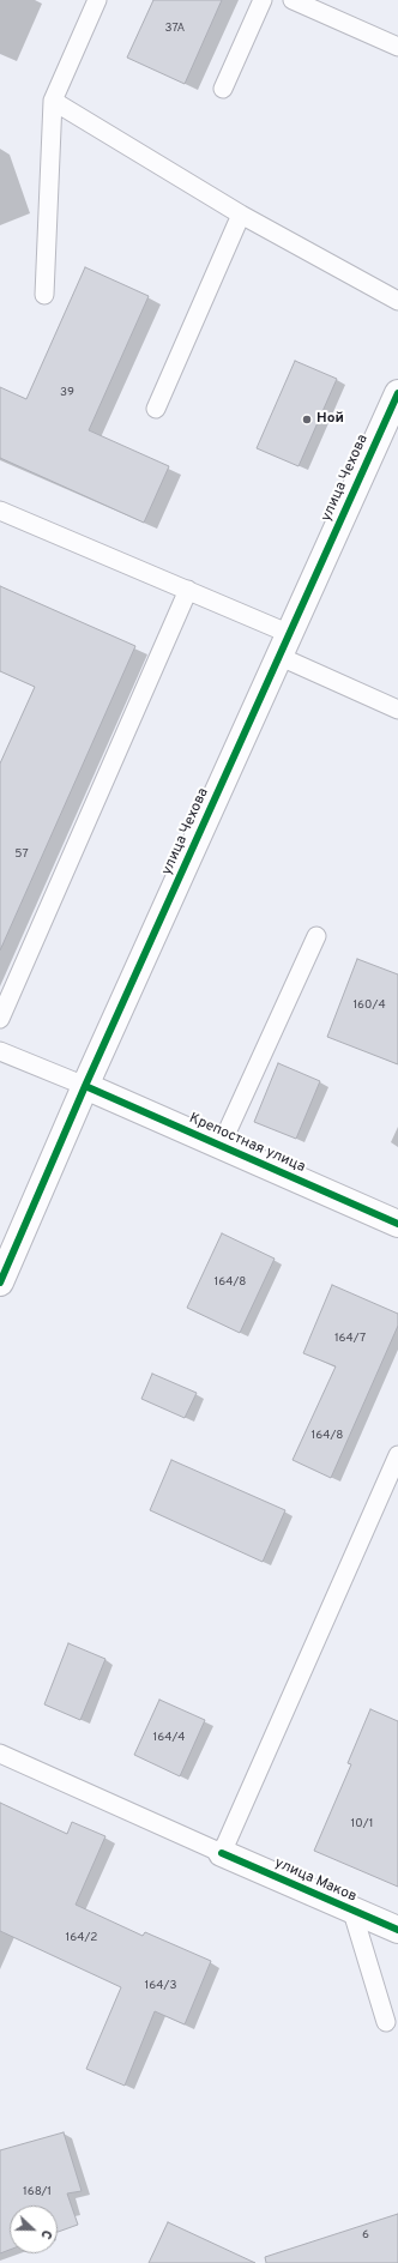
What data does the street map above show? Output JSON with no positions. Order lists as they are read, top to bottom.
{
  "streets": {
    "street": ["улица Чехова", "Крепостная улица", "улица Маков"]
  },
  "crossings": [
    ["улица Чехова", "Крепостная улица"]
  ],
  "places": ["Ной"],
  "house_numbers": [
    "37А",
    "39",
    "57",
    "160/4",
    "164/8",
    "164/7",
    "164/8",
    "164/4",
    "10/1",
    "164/2",
    "164/3",
    "168/1",
    "6"
  ],
  "north": "right"
}
